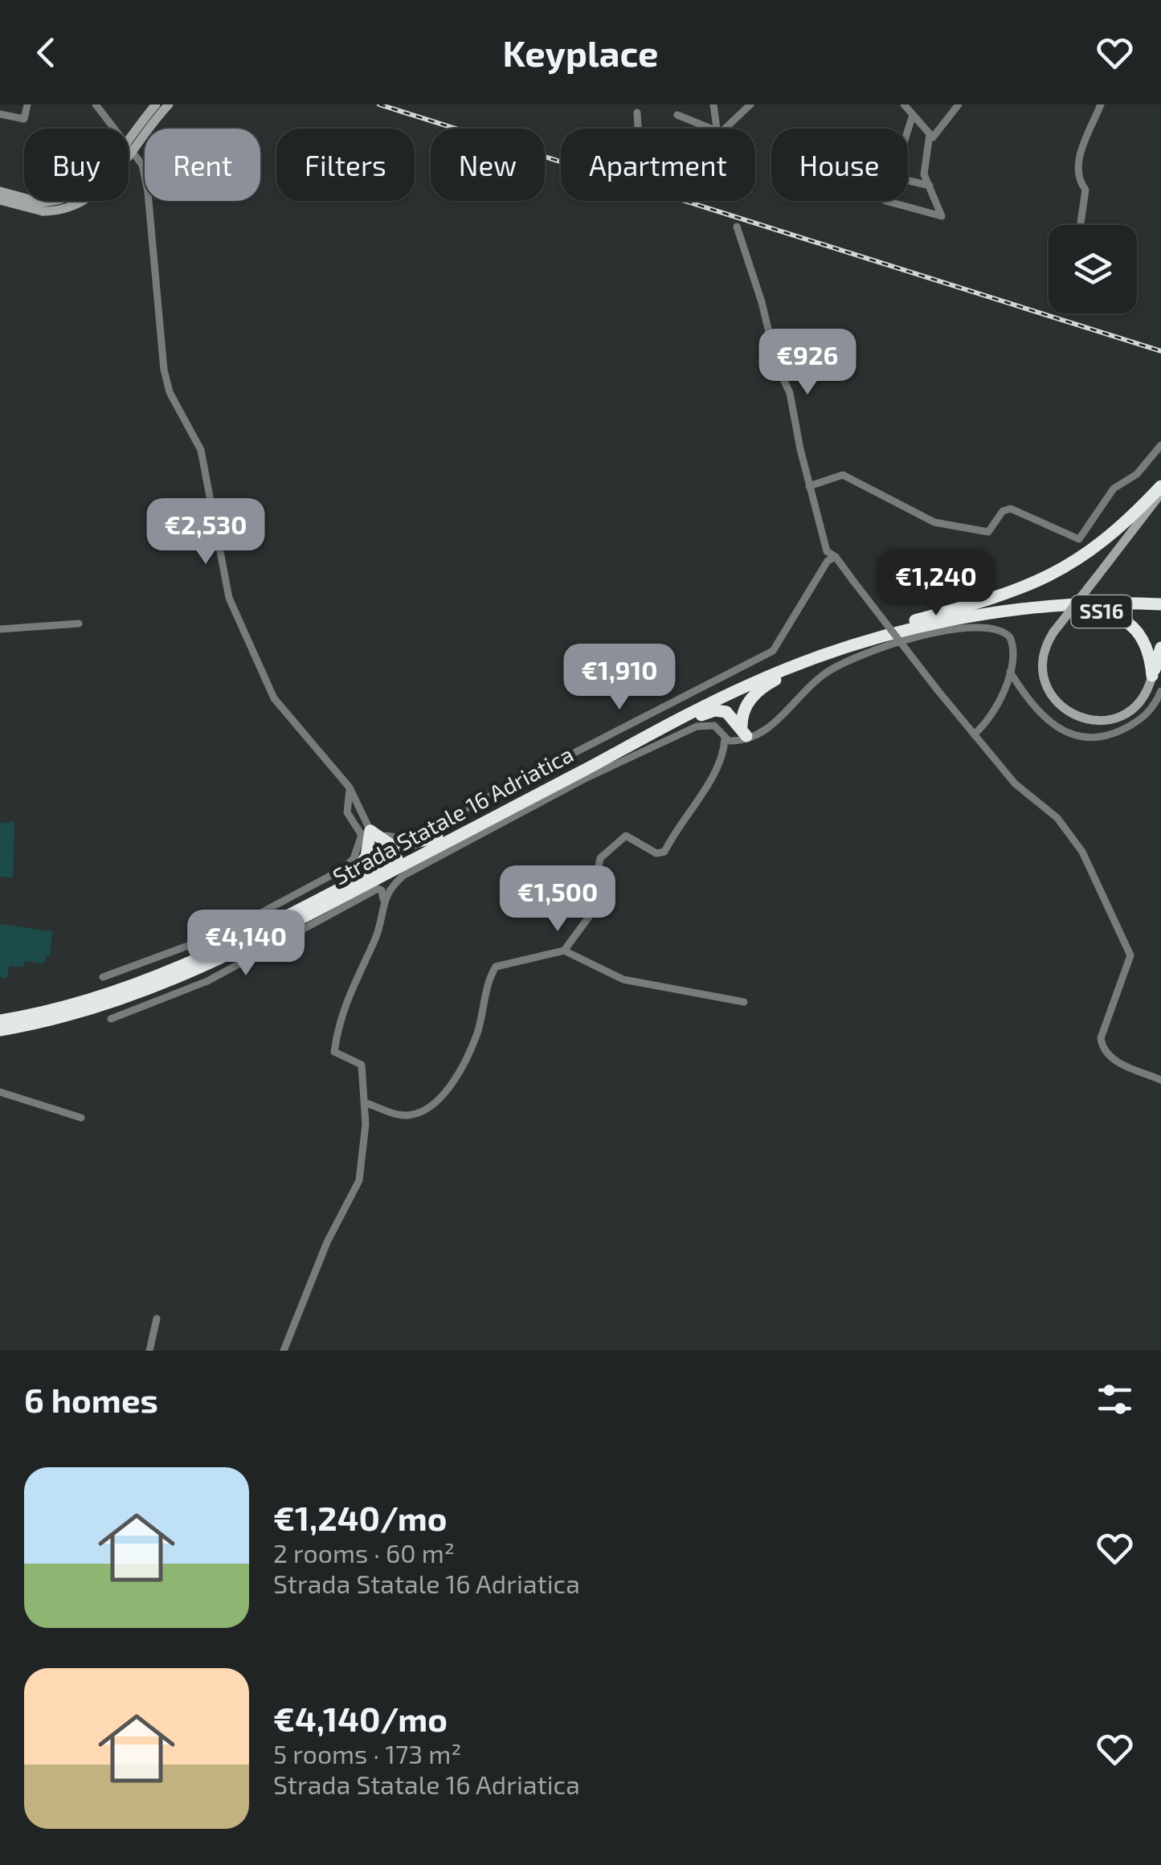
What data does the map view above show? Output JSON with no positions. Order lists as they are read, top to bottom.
{
  "streets": {
    "highway": ["SS16", "Strada Statale 16 Adriatica"]
  },
  "crossings": [
    ["SS16", "Strada Statale 16 Adriatica"]
  ],
  "page": {
    "header": "Keyplace",
    "chip": [
      "Buy",
      "Rent",
      "Filters",
      "New",
      "Apartment",
      "House"
    ],
    "price": [
      "€926",
      "€2,530",
      "€1,240",
      "€1,910",
      "€1,500",
      "€4,140"
    ],
    "heading": "6 homes",
    "list": [
      {
        "name": "€1,240/mo",
        "note": "2 rooms · 60 m² · Strada Statale 16 Adriatica"
      },
      {
        "name": "€4,140/mo",
        "note": "5 rooms · 173 m² · Strada Statale 16 Adriatica"
      }
    ]
  }
}
